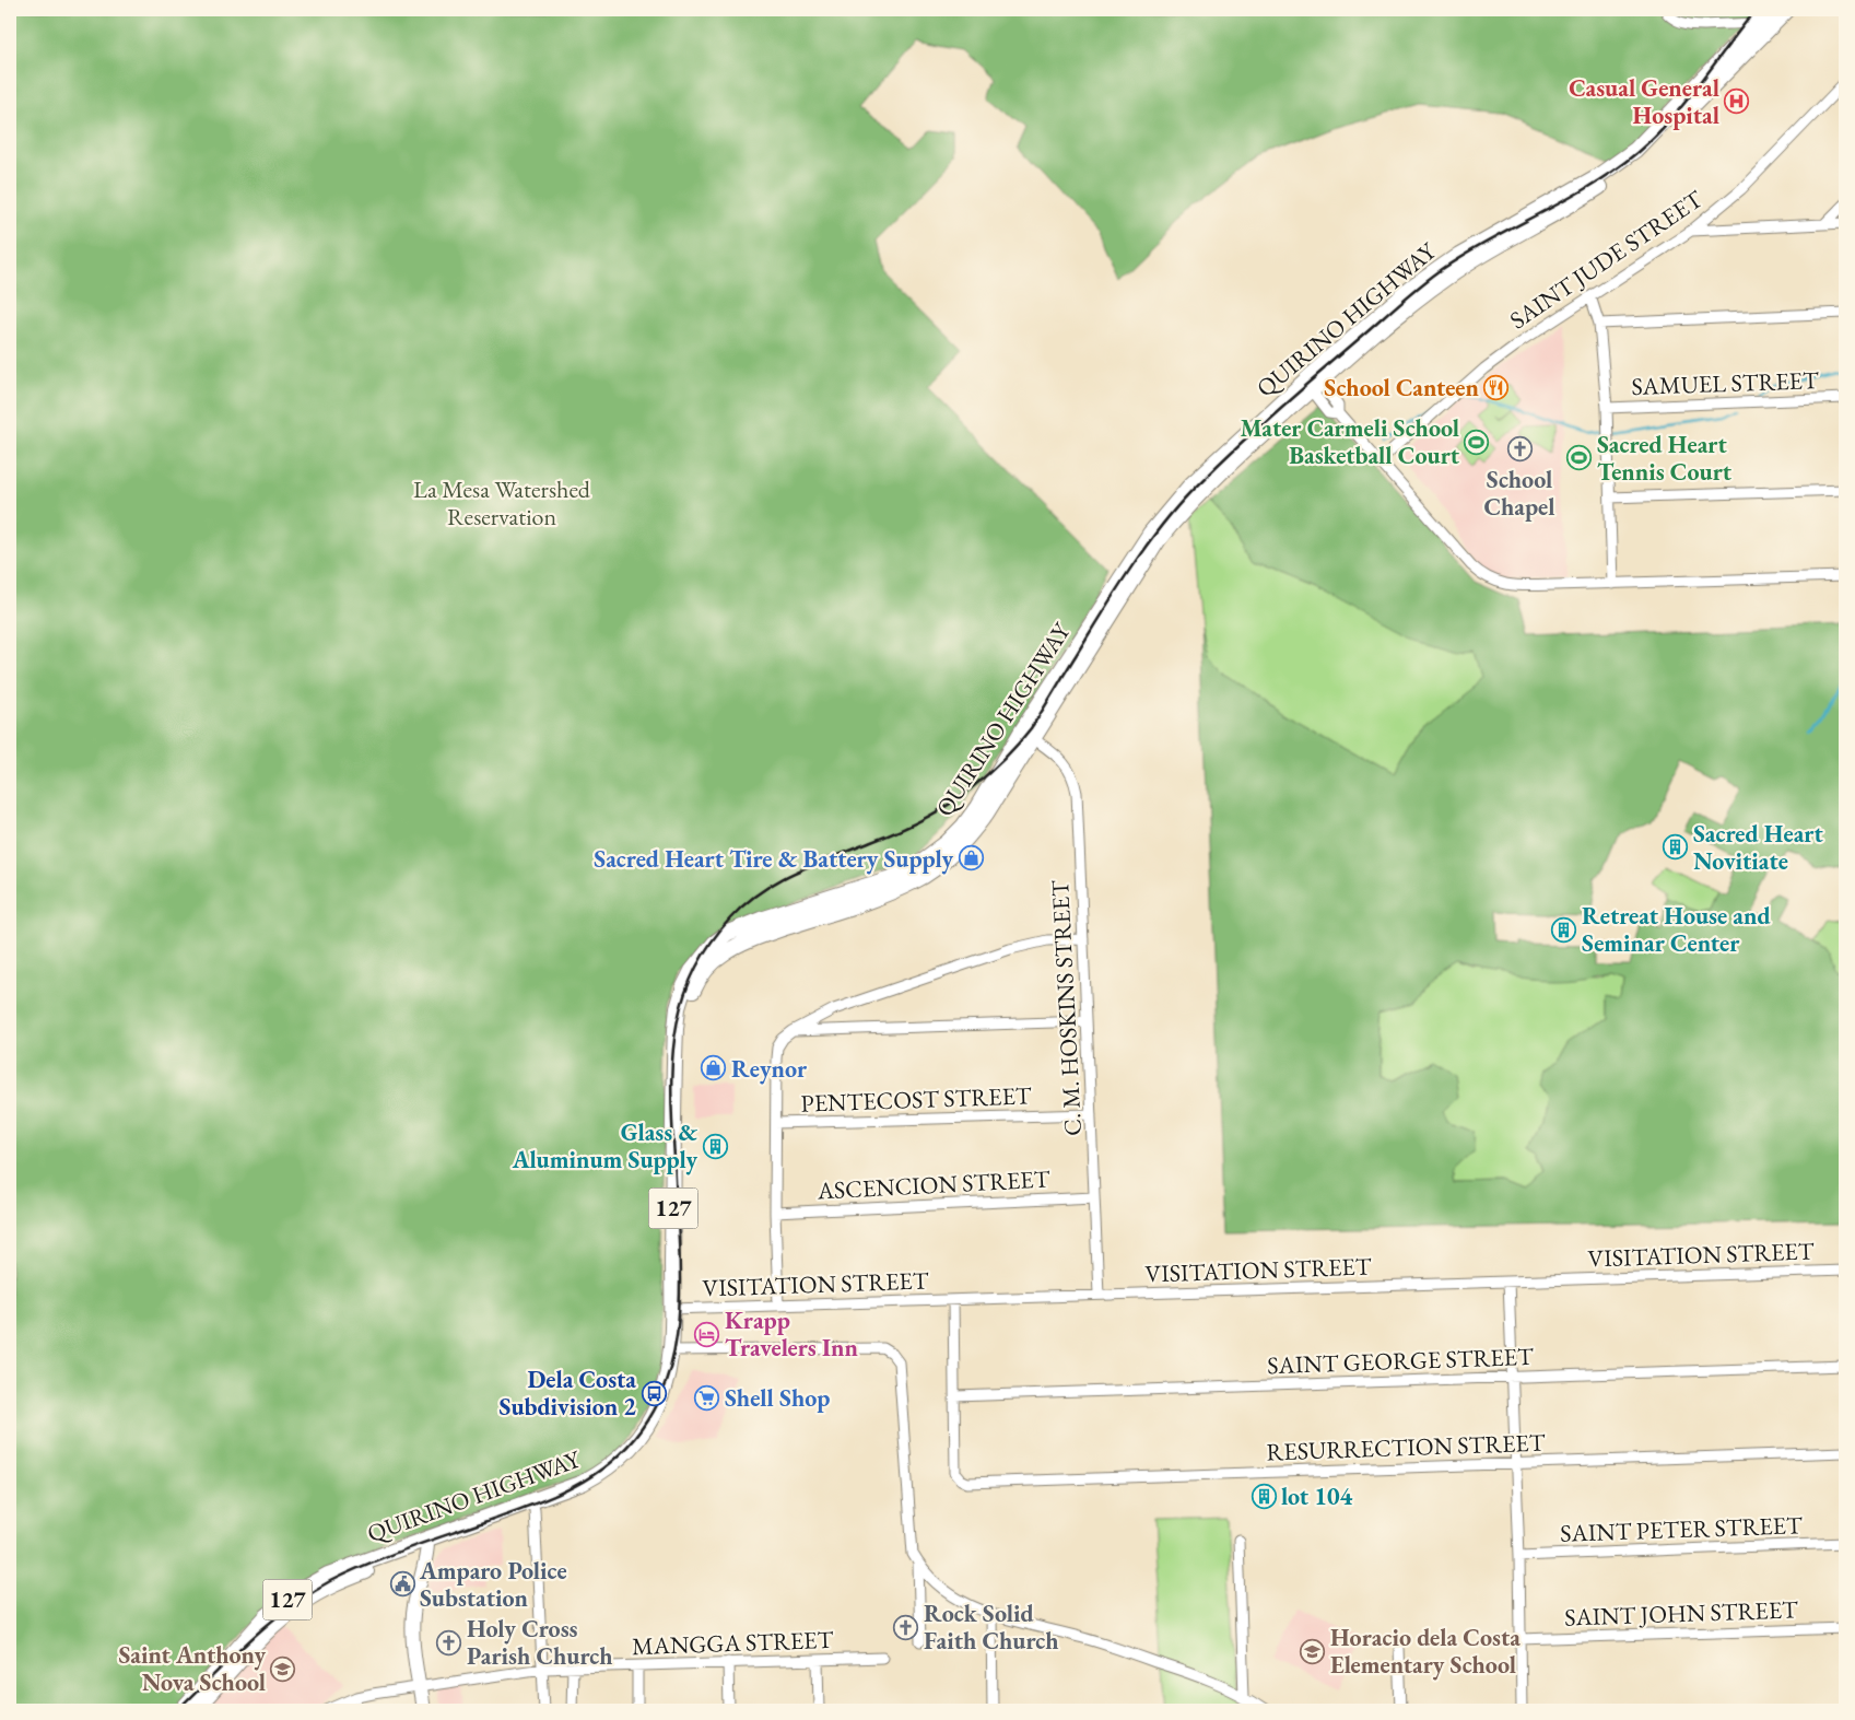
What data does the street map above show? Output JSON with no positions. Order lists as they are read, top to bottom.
{
  "streets": {
    "main road": ["QUIRINO HIGHWAY", "127"],
    "street": [
      "SAINT JUDE STREET",
      "SAMUEL STREET",
      "C. M. HOSKINS STREET",
      "PENTECOST STREET",
      "ASCENCION STREET",
      "VISITATION STREET",
      "SAINT GEORGE STREET",
      "RESURRECTION STREET",
      "SAINT PETER STREET",
      "SAINT JOHN STREET",
      "MANGGA STREET"
    ]
  },
  "crossings": [
    ["QUIRINO HIGHWAY", "C. M. HOSKINS STREET"],
    ["QUIRINO HIGHWAY", "VISITATION STREET"],
    ["C. M. HOSKINS STREET", "PENTECOST STREET"],
    ["C. M. HOSKINS STREET", "ASCENCION STREET"],
    ["C. M. HOSKINS STREET", "VISITATION STREET"],
    ["SAINT GEORGE STREET", "RESURRECTION STREET"]
  ],
  "parks": ["La Mesa Watershed Reservation"],
  "places": {
    "hospital": ["Casual General Hospital"],
    "restaurant": ["School Canteen"],
    "sports": ["Mater Carmeli School Basketball Court", "Sacred Heart Tennis Court"],
    "church": ["School Chapel", "Rock Solid Faith Church", "Holy Cross Parish Church"],
    "building": [
      "Sacred Heart Novitiate",
      "Retreat House and Seminar Center",
      "Glass & Aluminum Supply",
      "lot 104"
    ],
    "shop": ["Sacred Heart Tire & Battery Supply", "Reynor"],
    "hotel": ["Krapp Travelers Inn"],
    "bus stop": ["Dela Costa Subdivision 2"],
    "supermarket": ["Shell Shop"],
    "public building": ["Amparo Police Substation"],
    "school or university": ["Horacio dela Costa Elementary School", "Saint Anthony Nova School"]
  }
}
